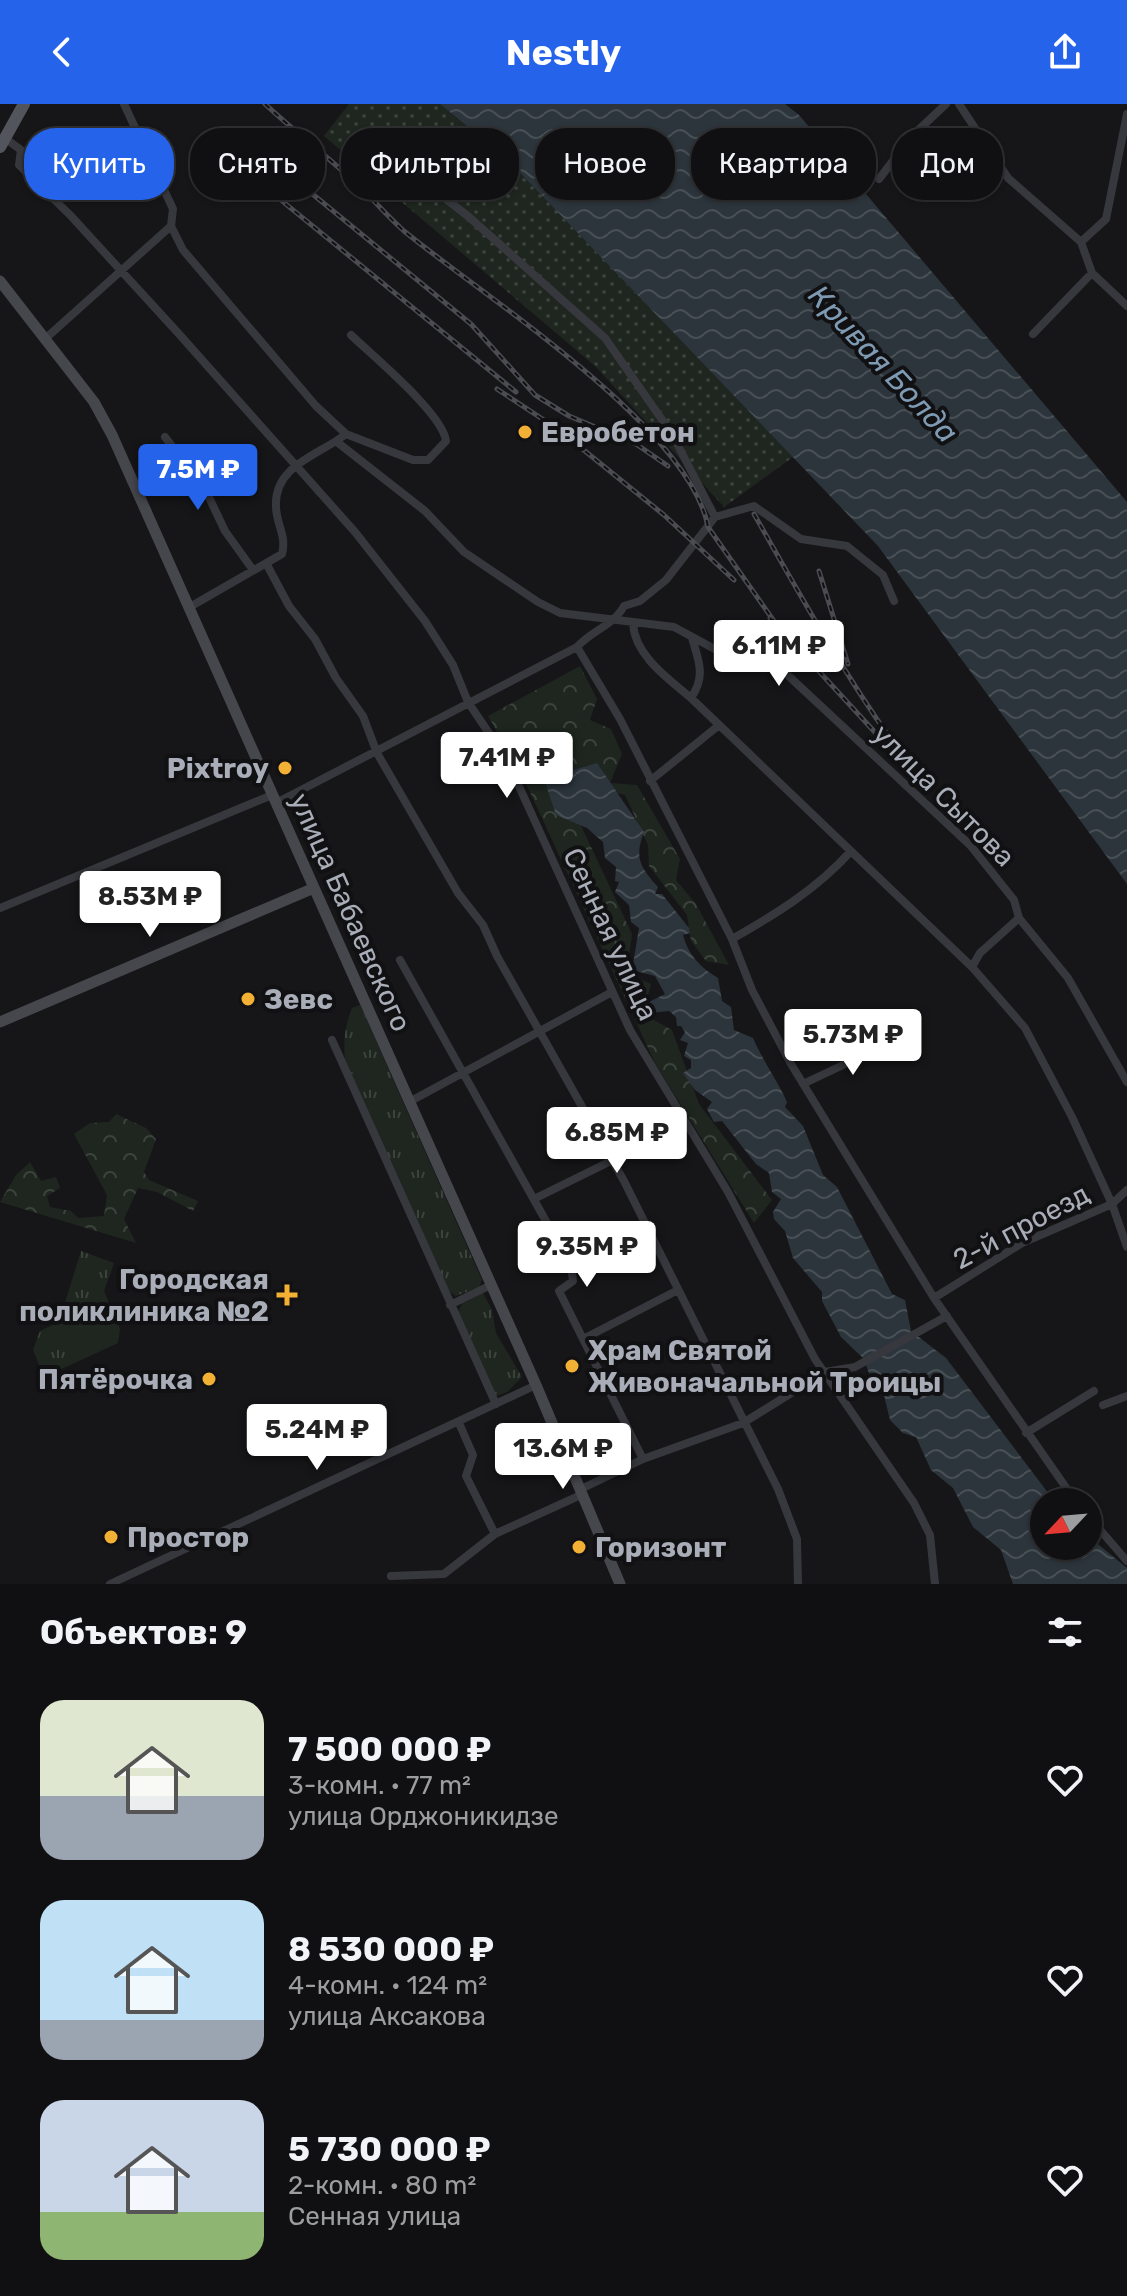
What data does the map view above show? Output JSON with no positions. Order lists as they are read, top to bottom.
{
  "streets": {
    "main road": ["улица Бабаевского"],
    "street": ["улица Сытова", "Сенная улица", "2-й проезд"]
  },
  "water": ["Кривая Болда"],
  "places": {
    "other": [
      "Евробетон",
      "Pixtroy",
      "Зевс",
      "Храм Святой Живоначальной Троицы",
      "Пятёрочка",
      "Простор",
      "Горизонт"
    ],
    "health": ["Городская поликлиника №2"]
  },
  "north": "bottom left",
  "page": {
    "header": "Nestly",
    "chip": [
      "Купить",
      "Снять",
      "Фильтры",
      "Новое",
      "Квартира",
      "Дом"
    ],
    "price": [
      "7.5M ₽",
      "6.11M ₽",
      "7.41M ₽",
      "8.53M ₽",
      "5.73M ₽",
      "6.85M ₽",
      "9.35M ₽",
      "5.24M ₽",
      "13.6M ₽"
    ],
    "heading": "Объектов: 9",
    "list": [
      {
        "name": "7 500 000 ₽",
        "note": "3-комн. · 77 m² · улица Орджоникидзе"
      },
      {
        "name": "8 530 000 ₽",
        "note": "4-комн. · 124 m² · улица Аксакова"
      },
      {
        "name": "5 730 000 ₽",
        "note": "2-комн. · 80 m² · Сенная улица"
      }
    ]
  }
}
